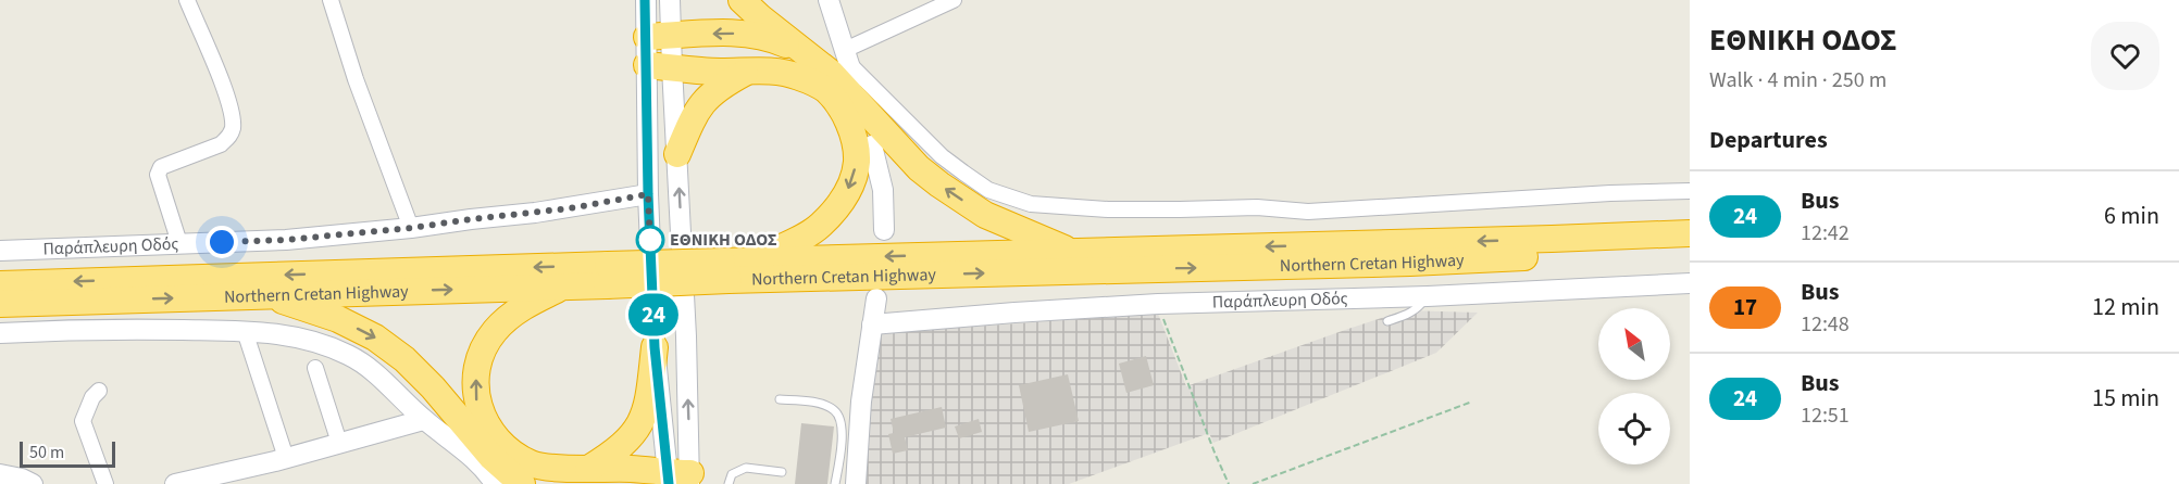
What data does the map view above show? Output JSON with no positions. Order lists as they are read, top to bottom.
{
  "streets": {
    "highway": ["Northern Cretan Highway"],
    "street": ["Παράπλευρη Οδός"]
  },
  "places": ["ΕΘΝΙΚΗ ΟΔΟΣ"],
  "lines": ["bus line 24"],
  "scale_bar": "50 m",
  "north": "top left",
  "page": {
    "on_map": "24",
    "heading": [
      ["ΕΘΝΙΚΗ ΟΔΟΣ", "Walk · 4 min · 250 m"],
      "Departures"
    ],
    "list": [
      {
        "mark": "24",
        "name": "Bus",
        "note": "12:42",
        "value": "6 min"
      },
      {
        "mark": "17",
        "name": "Bus",
        "note": "12:48",
        "value": "12 min"
      },
      {
        "mark": "24",
        "name": "Bus",
        "note": "12:51",
        "value": "15 min"
      }
    ],
    "scale": "50 m"
  }
}
